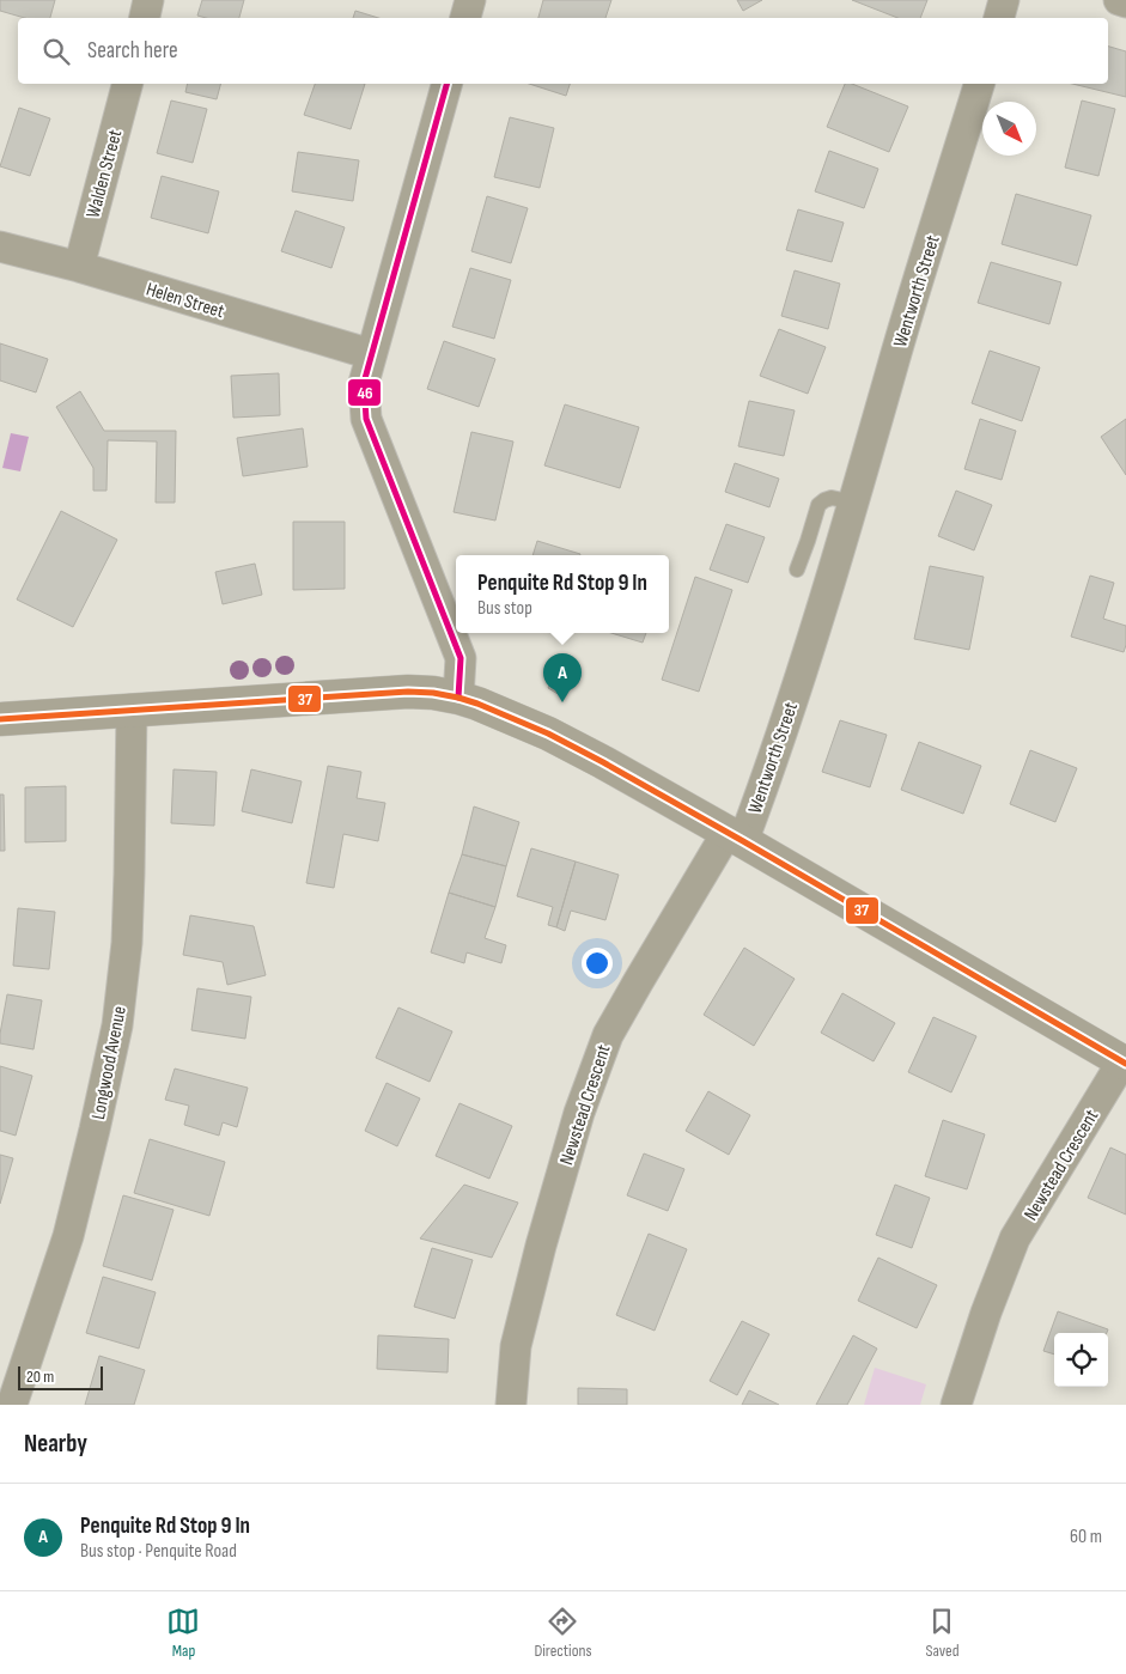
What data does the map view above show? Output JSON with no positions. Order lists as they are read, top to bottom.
{
  "streets": {
    "street": [
      "Walden Street",
      "Wentworth Street",
      "Helen Street",
      "Longwood Avenue",
      "Newstead Crescent"
    ]
  },
  "crossings": [
    ["Walden Street", "Helen Street"],
    ["Wentworth Street", "Newstead Crescent"]
  ],
  "lines": ["transit line 46", "transit line 37"],
  "scale_bar": "20 m",
  "north": "bottom right",
  "page": {
    "search": "Search here",
    "popup": ["Penquite Rd Stop 9 In", "Bus stop"],
    "pins": "A",
    "scale": "20 m",
    "heading": "Nearby",
    "list": [
      {
        "mark": "A",
        "name": "Penquite Rd Stop 9 In",
        "note": "Bus stop · Penquite Road",
        "value": "60 m"
      }
    ],
    "nav": ["Map", "Directions", "Saved"]
  }
}
